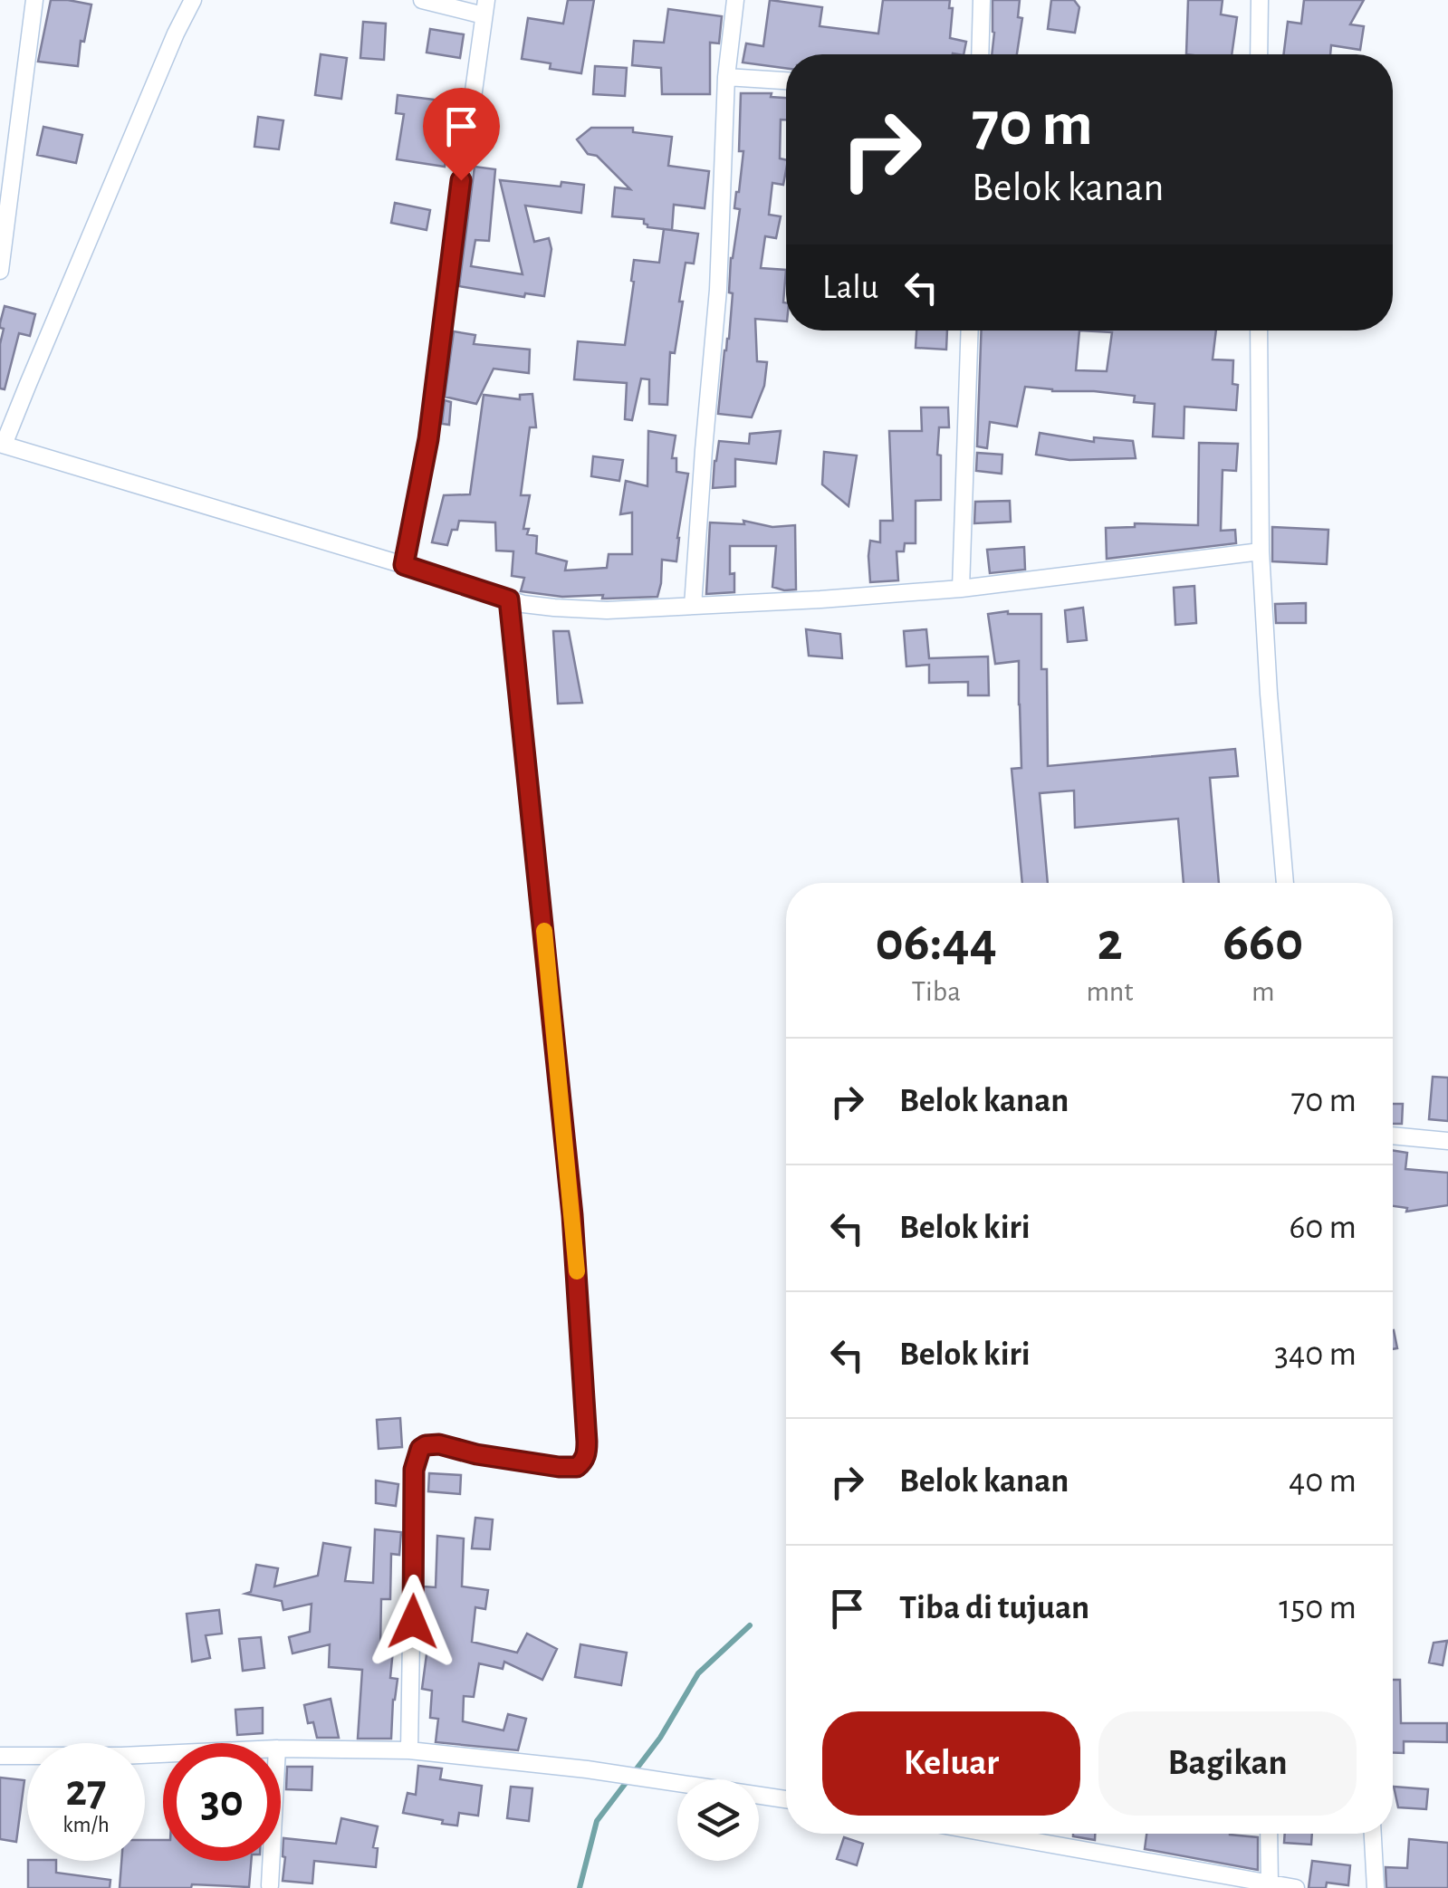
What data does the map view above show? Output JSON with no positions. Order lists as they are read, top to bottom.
{
  "page": {
    "turn": ["70 m", "Belok kanan"],
    "then": "Lalu",
    "eta": [
      "06:44",
      "Tiba",
      "2",
      "mnt",
      "660",
      "m"
    ],
    "list": [
      {
        "name": "Belok kanan",
        "value": "70 m"
      },
      {
        "name": "Belok kiri",
        "value": "60 m"
      },
      {
        "name": "Belok kiri",
        "value": "340 m"
      },
      {
        "name": "Belok kanan",
        "value": "40 m"
      },
      {
        "name": "Tiba di tujuan",
        "value": "150 m"
      }
    ],
    "buttons": ["Keluar", "Bagikan"],
    "speed": "27 km/h",
    "limit": "30"
  }
}
